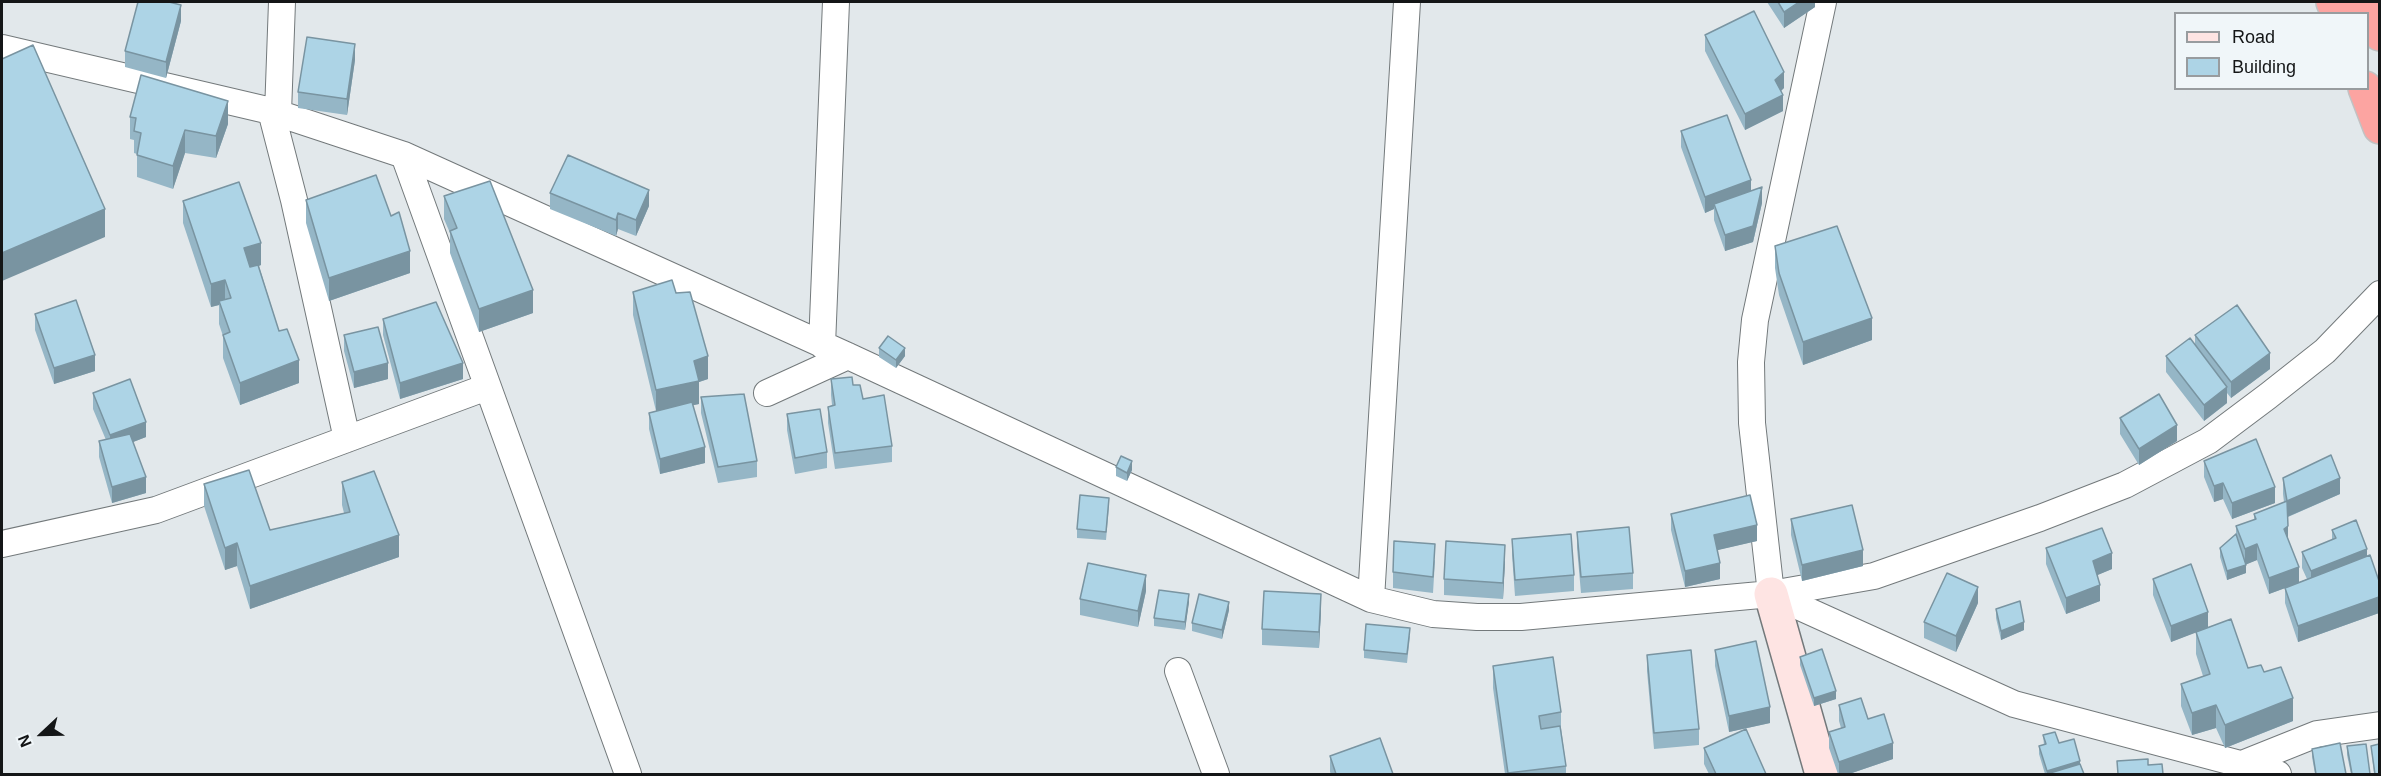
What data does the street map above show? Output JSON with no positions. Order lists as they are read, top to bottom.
{
  "legend": ["Road", "Building"],
  "north": "left"
}
